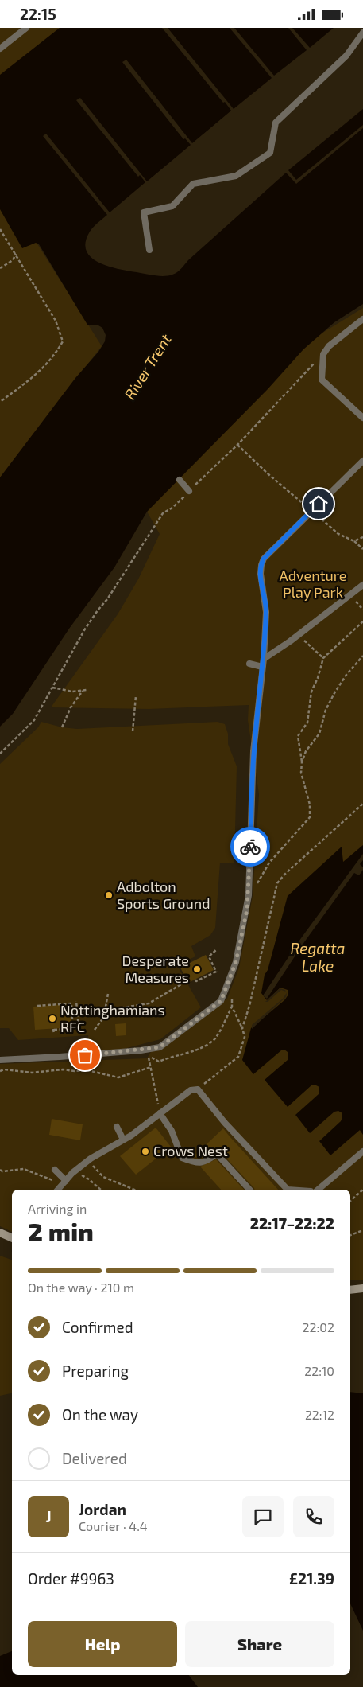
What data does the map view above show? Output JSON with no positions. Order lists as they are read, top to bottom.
{
  "water": ["River Trent", "Regatta Lake"],
  "parks": ["Adventure Play Park"],
  "places": [
    "Adbolton Sports Ground",
    "Desperate Measures",
    "Nottinghamians RFC",
    "Crows Nest"
  ],
  "page": {
    "status": "22:15",
    "heading": ["2 min", "Arriving in", "22:17–22:22"],
    "panel": [
      "Jordan",
      "Courier · 4.4",
      "Order #9963",
      "£21.39"
    ],
    "bar": "On the way · 210 m",
    "list": [
      ["Confirmed", "22:02"],
      ["Preparing", "22:10"],
      ["On the way", "22:12"],
      "Delivered"
    ],
    "round": "J",
    "buttons": ["Help", "Share"]
  }
}
